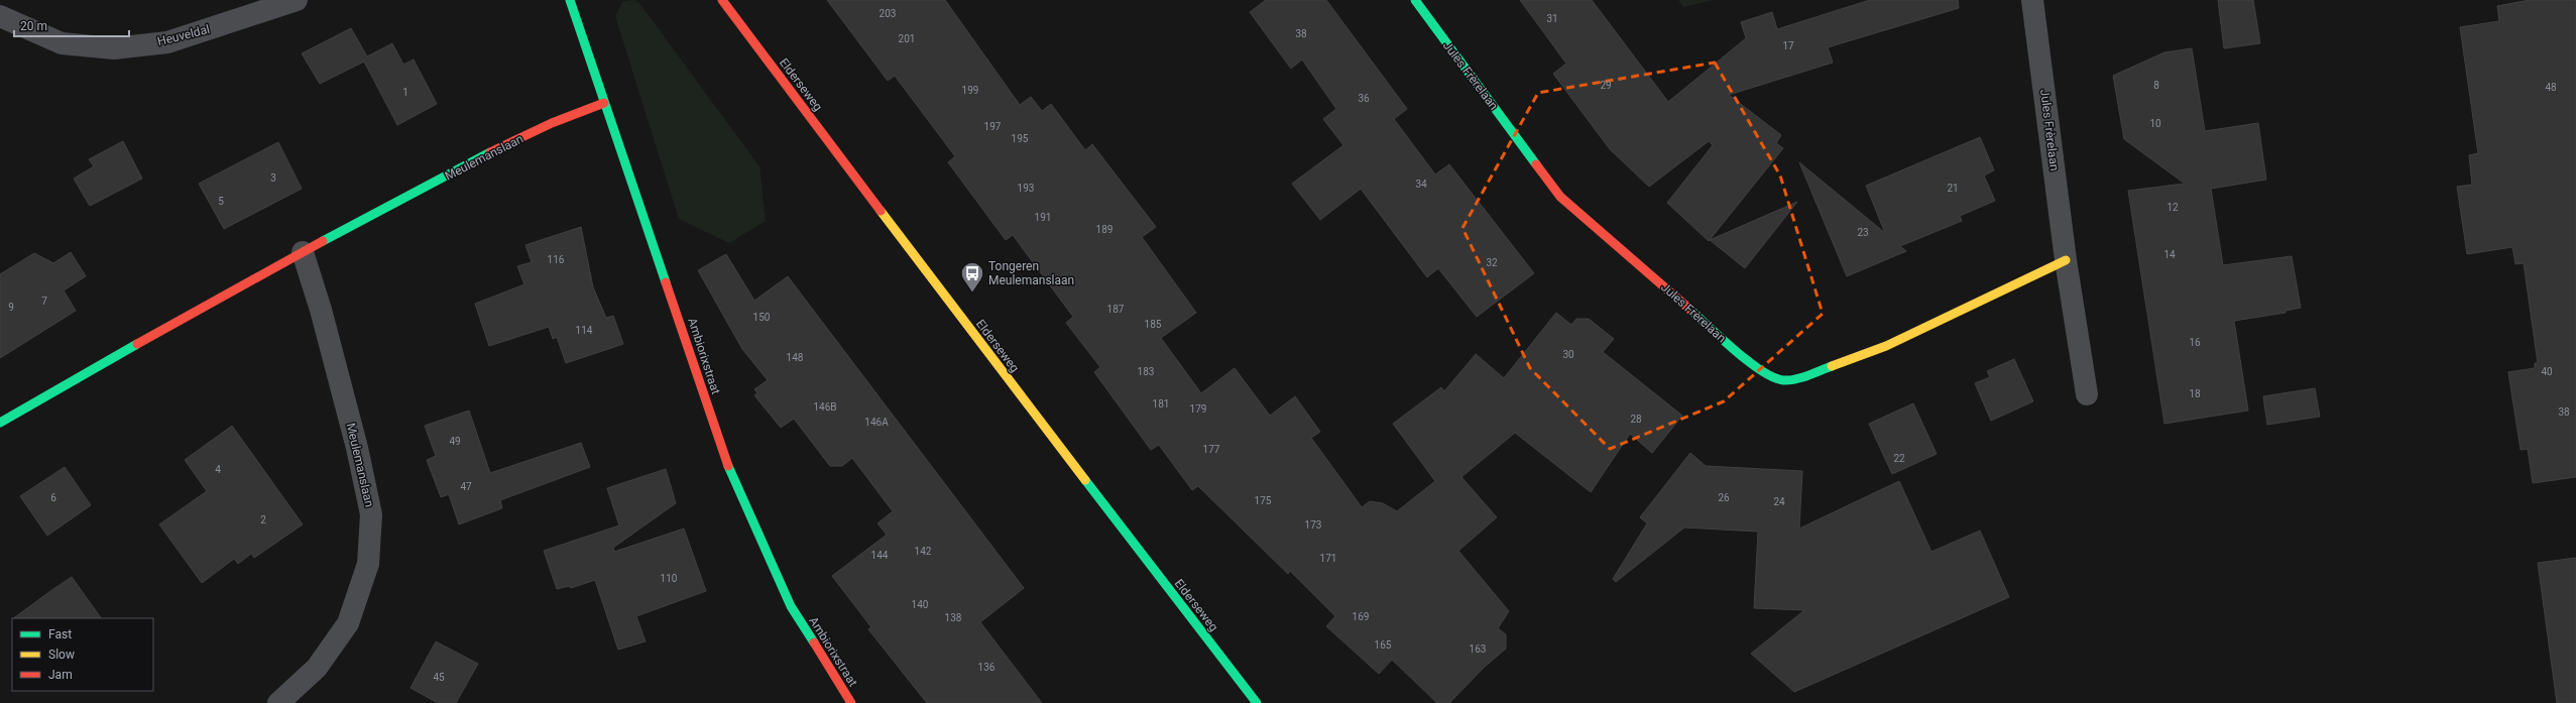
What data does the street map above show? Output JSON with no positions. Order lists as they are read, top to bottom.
{
  "streets": {
    "street": [
      "Heuveldal",
      "Jules Frèrelaan",
      "Elderseweg",
      "Meulemanslaan",
      "Ambiorixstraat"
    ]
  },
  "crossings": [
    ["Meulemanslaan", "Ambiorixstraat"]
  ],
  "places": {
    "bus stop": ["Tongeren Meulemanslaan"]
  },
  "house_numbers": [
    "203",
    "31",
    "38",
    "201",
    "17",
    "29",
    "8",
    "48",
    "199",
    "1",
    "36",
    "10",
    "197",
    "195",
    "3",
    "34",
    "193",
    "21",
    "5",
    "12",
    "191",
    "189",
    "23",
    "14",
    "116",
    "32",
    "7",
    "9",
    "187",
    "150",
    "185",
    "114",
    "16",
    "30",
    "148",
    "183",
    "40",
    "18",
    "181",
    "146B",
    "179",
    "38",
    "28",
    "146A",
    "49",
    "177",
    "22",
    "4",
    "47",
    "6",
    "26",
    "175",
    "24",
    "2",
    "173",
    "142",
    "144",
    "171",
    "110",
    "140",
    "169",
    "138",
    "165",
    "163",
    "136",
    "45"
  ],
  "legend": ["Fast", "Slow", "Jam"],
  "scale_bar": "20 m"
}
